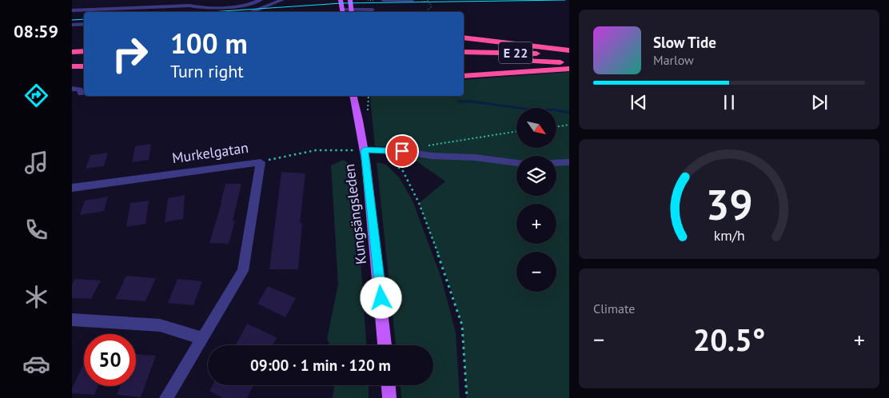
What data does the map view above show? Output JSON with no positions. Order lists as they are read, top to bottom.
{
  "streets": {
    "highway": ["E 22"],
    "main road": ["Kungsängsleden"],
    "street": ["Murkelgatan"]
  },
  "north": "bottom right",
  "page": {
    "tabs": "08:59",
    "turn": ["100 m", "Turn right"],
    "song": ["Slow Tide", "Marlow"],
    "map_buttons": ["+", "−"],
    "tile": "Climate",
    "heat": ["−", "20.5°", "+"],
    "limit": "50",
    "trip": "09:00 · 1 min · 120 m",
    "gauge": ["39", "km/h"]
  }
}
